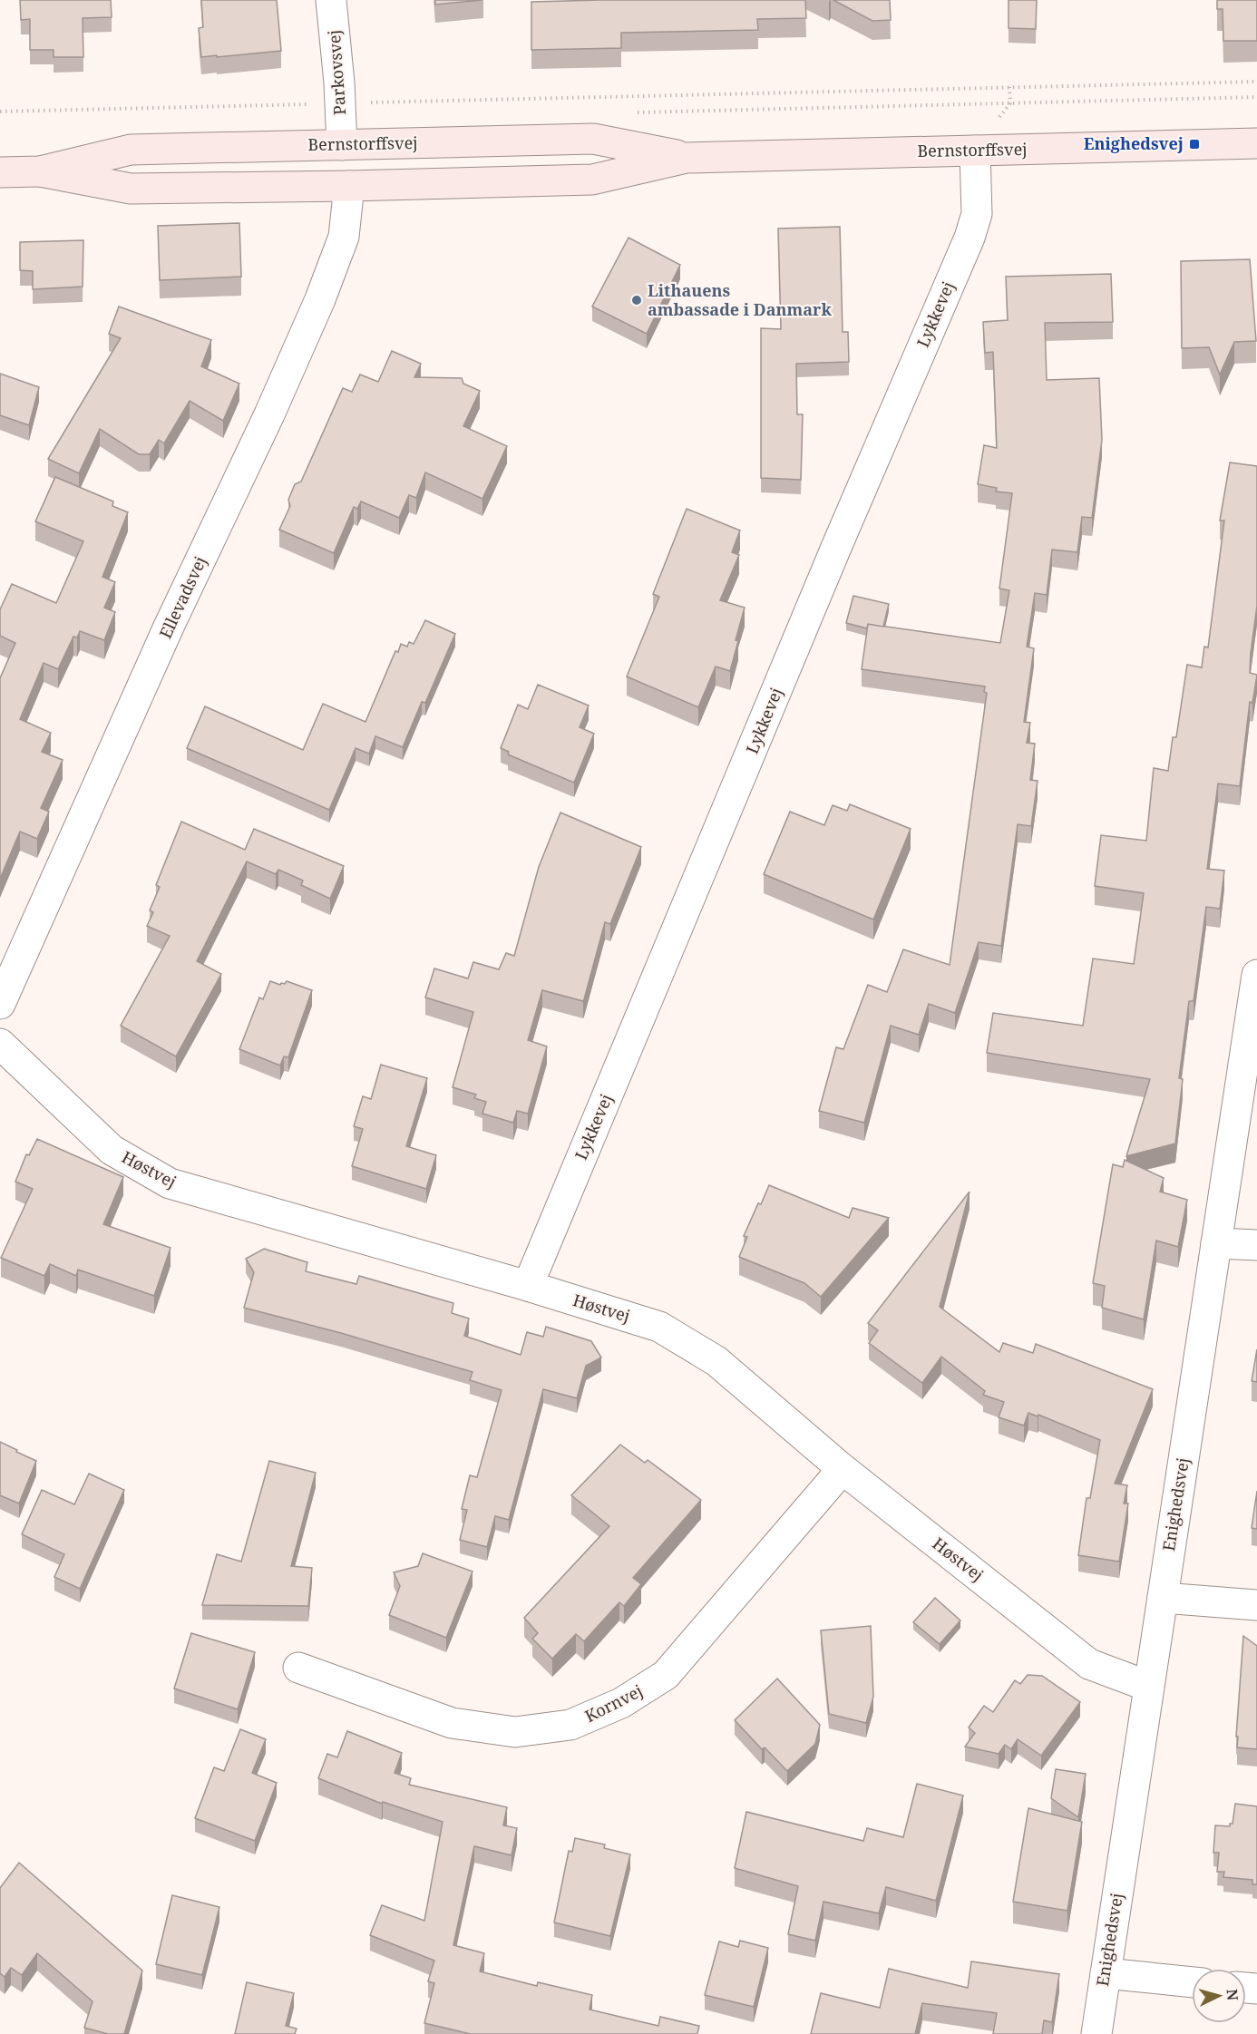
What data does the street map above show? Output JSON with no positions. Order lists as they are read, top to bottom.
{
  "streets": {
    "street": [
      "Parkovsvej",
      "Bernstorffsvej",
      "Lykkevej",
      "Ellevadsvej",
      "Høstvej",
      "Enighedsvej",
      "Kornvej"
    ]
  },
  "crossings": [
    ["Parkovsvej", "Bernstorffsvej"],
    ["Bernstorffsvej", "Lykkevej"],
    ["Bernstorffsvej", "Ellevadsvej"],
    ["Lykkevej", "Høstvej"],
    ["Høstvej", "Enighedsvej"],
    ["Høstvej", "Kornvej"]
  ],
  "places": {
    "transit": ["Enighedsvej"],
    "other": ["Lithauens ambassade i Danmark"]
  },
  "north": "right"
}
